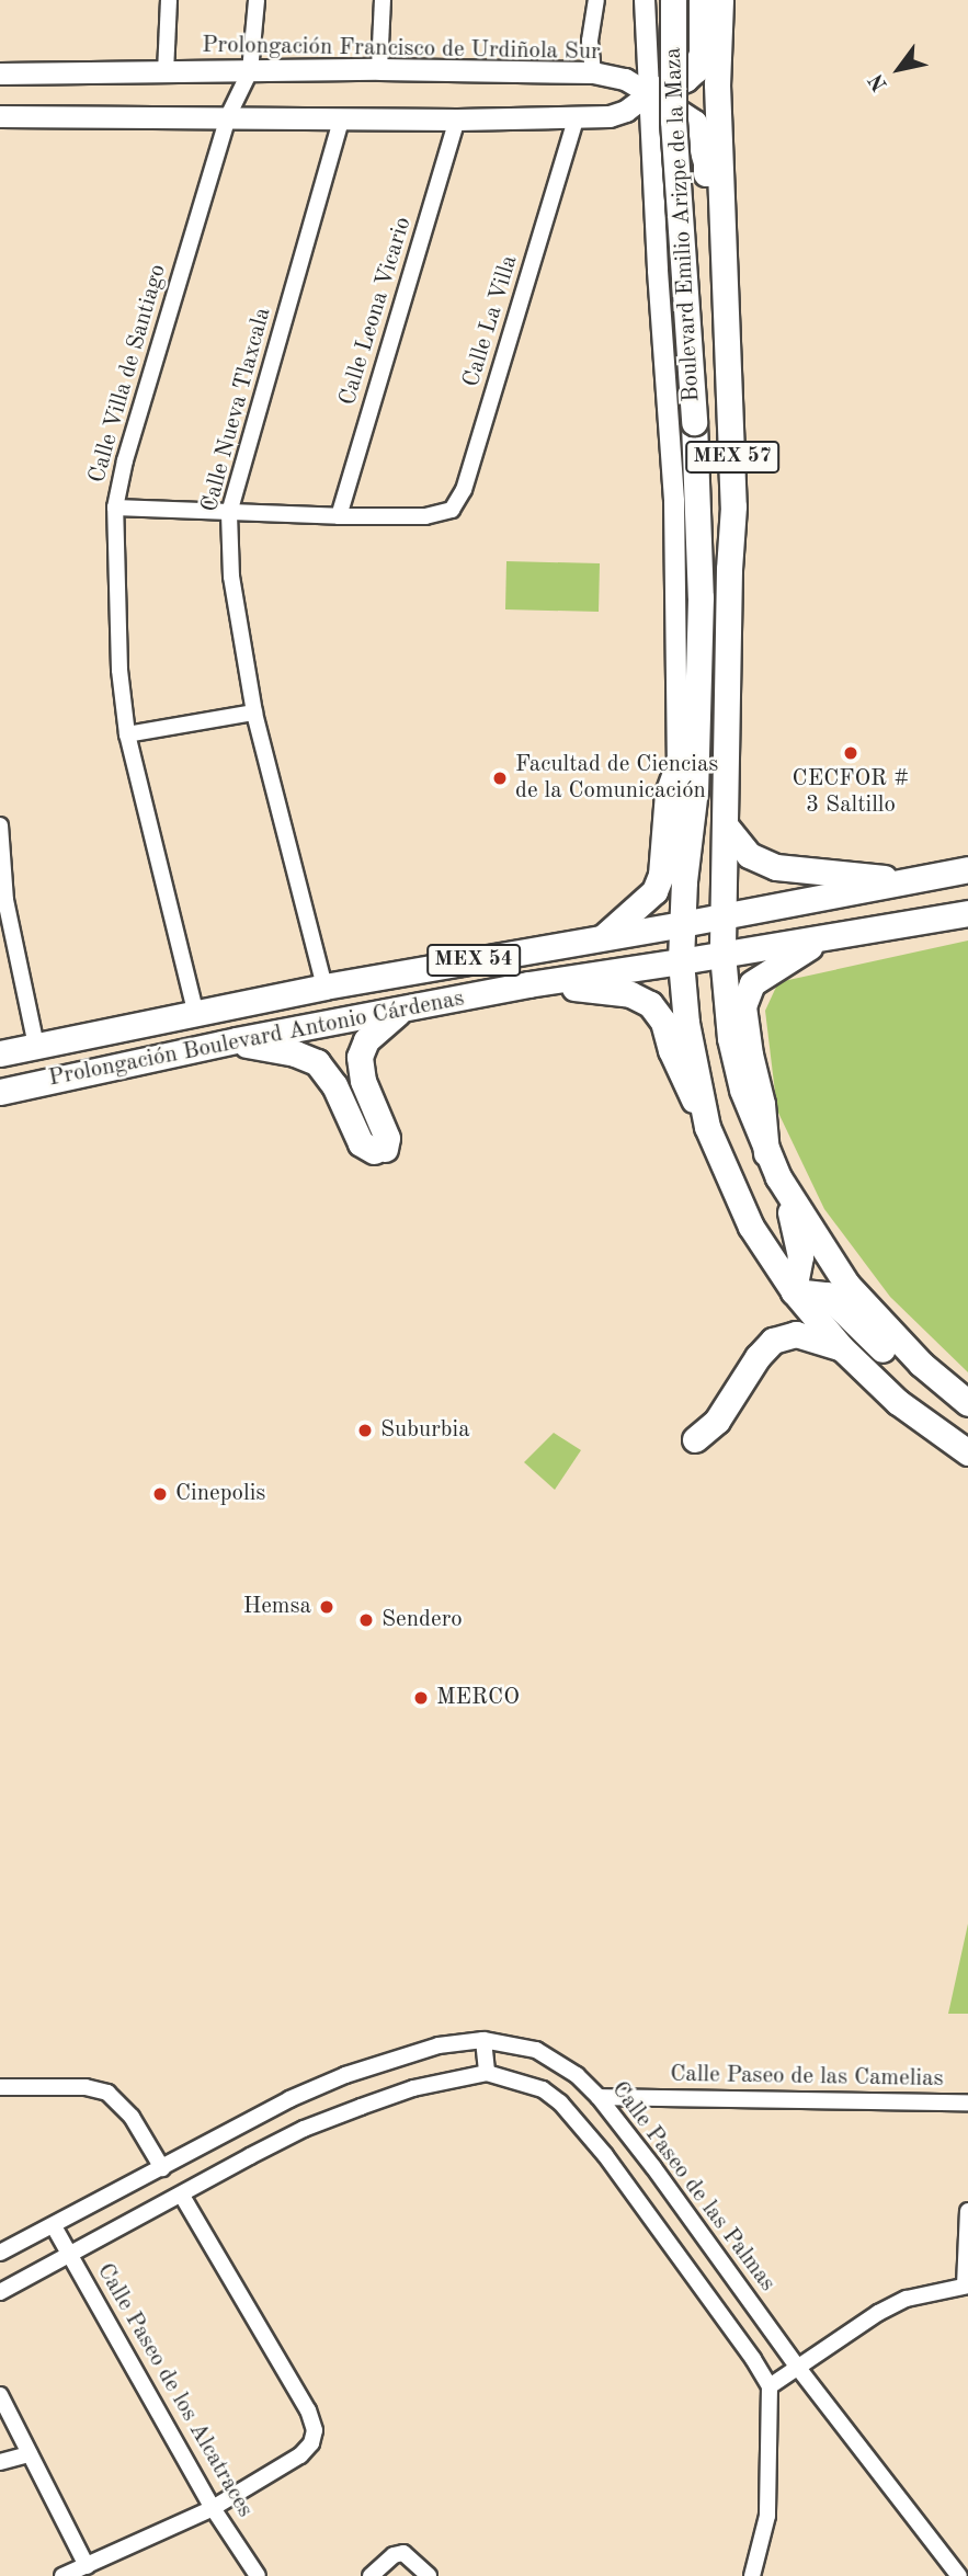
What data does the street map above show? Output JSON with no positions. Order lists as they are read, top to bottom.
{
  "streets": {
    "main road": [
      "Prolongación Francisco de Urdiñola Sur",
      "Boulevard Emilio Arizpe de la Maza",
      "MEX 57",
      "MEX 54",
      "Prolongación Boulevard Antonio Cárdenas"
    ],
    "street": [
      "Calle Leona Vicario",
      "Calle La Villa",
      "Calle Villa de Santiago",
      "Calle Nueva Tlaxcala",
      "Calle Paseo de las Camelias",
      "Calle Paseo de las Palmas",
      "Calle Paseo de los Alcatraces"
    ]
  },
  "crossings": [
    ["Prolongación Francisco de Urdiñola Sur", "Calle Villa de Santiago"],
    ["Boulevard Emilio Arizpe de la Maza", "Prolongación Boulevard Antonio Cárdenas"],
    ["Calle Leona Vicario", "Calle La Villa"],
    ["Calle Villa de Santiago", "Prolongación Boulevard Antonio Cárdenas"],
    ["Calle Nueva Tlaxcala", "Prolongación Boulevard Antonio Cárdenas"],
    ["Calle Paseo de las Camelias", "Calle Paseo de las Palmas"],
    ["Calle Paseo de las Palmas", "Calle Paseo de los Alcatraces"]
  ],
  "places": [
    "CECFOR # 3 Saltillo",
    "Facultad de Ciencias de la Comunicación",
    "Suburbia",
    "Cinepolis",
    "Hemsa",
    "Sendero",
    "MERCO"
  ],
  "north": "bottom left"
}
